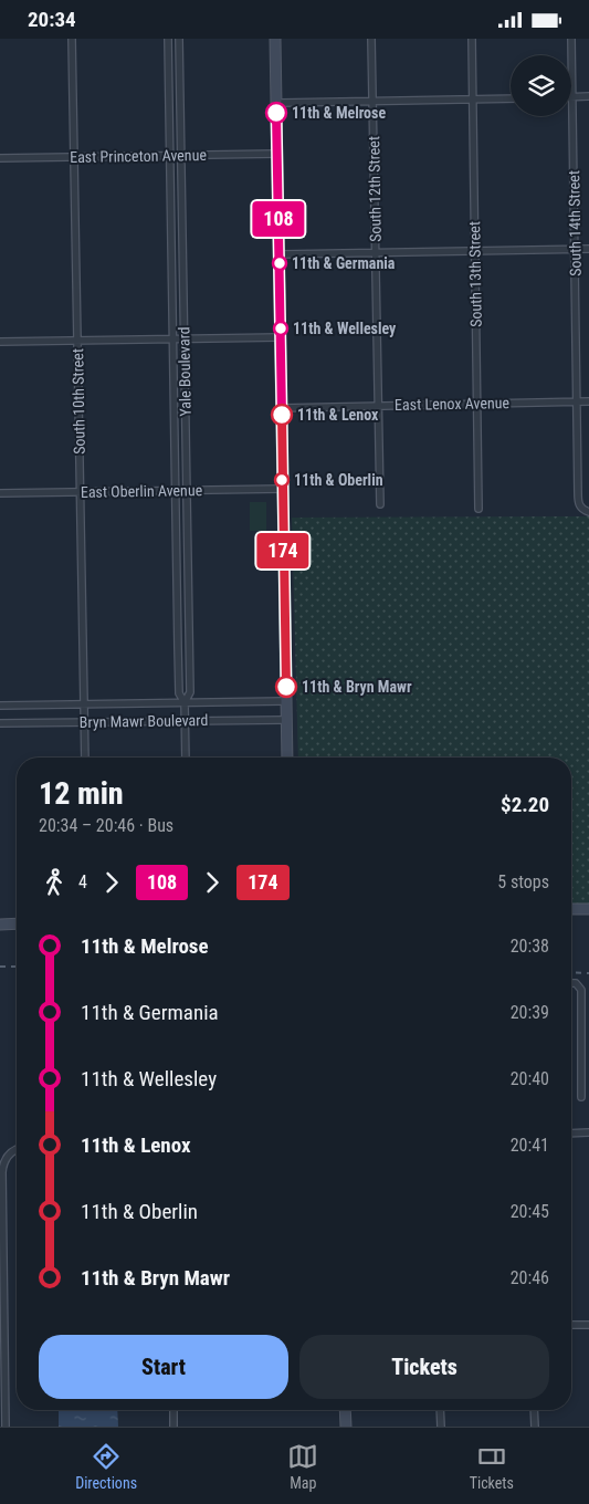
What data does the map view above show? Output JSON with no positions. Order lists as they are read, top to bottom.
{
  "streets": {
    "street": [
      "East Princeton Avenue",
      "South 12th Street",
      "South 14th Street",
      "South 13th Street",
      "Yale Boulevard",
      "South 10th Street",
      "East Lenox Avenue",
      "East Oberlin Avenue",
      "Bryn Mawr Boulevard"
    ]
  },
  "crossings": [
    ["East Princeton Avenue", "Yale Boulevard"],
    ["East Princeton Avenue", "South 10th Street"],
    ["South 12th Street", "East Lenox Avenue"],
    ["South 14th Street", "East Lenox Avenue"],
    ["South 13th Street", "East Lenox Avenue"],
    ["Yale Boulevard", "East Oberlin Avenue"],
    ["Yale Boulevard", "Bryn Mawr Boulevard"],
    ["South 10th Street", "East Oberlin Avenue"],
    ["South 10th Street", "Bryn Mawr Boulevard"]
  ],
  "places": [
    "11th & Melrose",
    "11th & Germania",
    "11th & Wellesley",
    "11th & Lenox",
    "11th & Oberlin",
    "11th & Bryn Mawr"
  ],
  "lines": ["bus line 108", "bus line 174"],
  "page": {
    "status": "20:34",
    "on_map": ["108", "174"],
    "heading": ["12 min", "20:34 – 20:46 · Bus", "$2.20"],
    "legs": [
      "4",
      "108",
      "174",
      "5 stops"
    ],
    "list": [
      {
        "name": "11th & Melrose",
        "value": "20:38"
      },
      {
        "name": "11th & Germania",
        "value": "20:39"
      },
      {
        "name": "11th & Wellesley",
        "value": "20:40"
      },
      {
        "name": "11th & Lenox",
        "value": "20:41"
      },
      {
        "name": "11th & Oberlin",
        "value": "20:45"
      },
      {
        "name": "11th & Bryn Mawr",
        "value": "20:46"
      }
    ],
    "buttons": ["Start", "Tickets"],
    "tabs": ["Directions", "Map", "Tickets"]
  }
}
